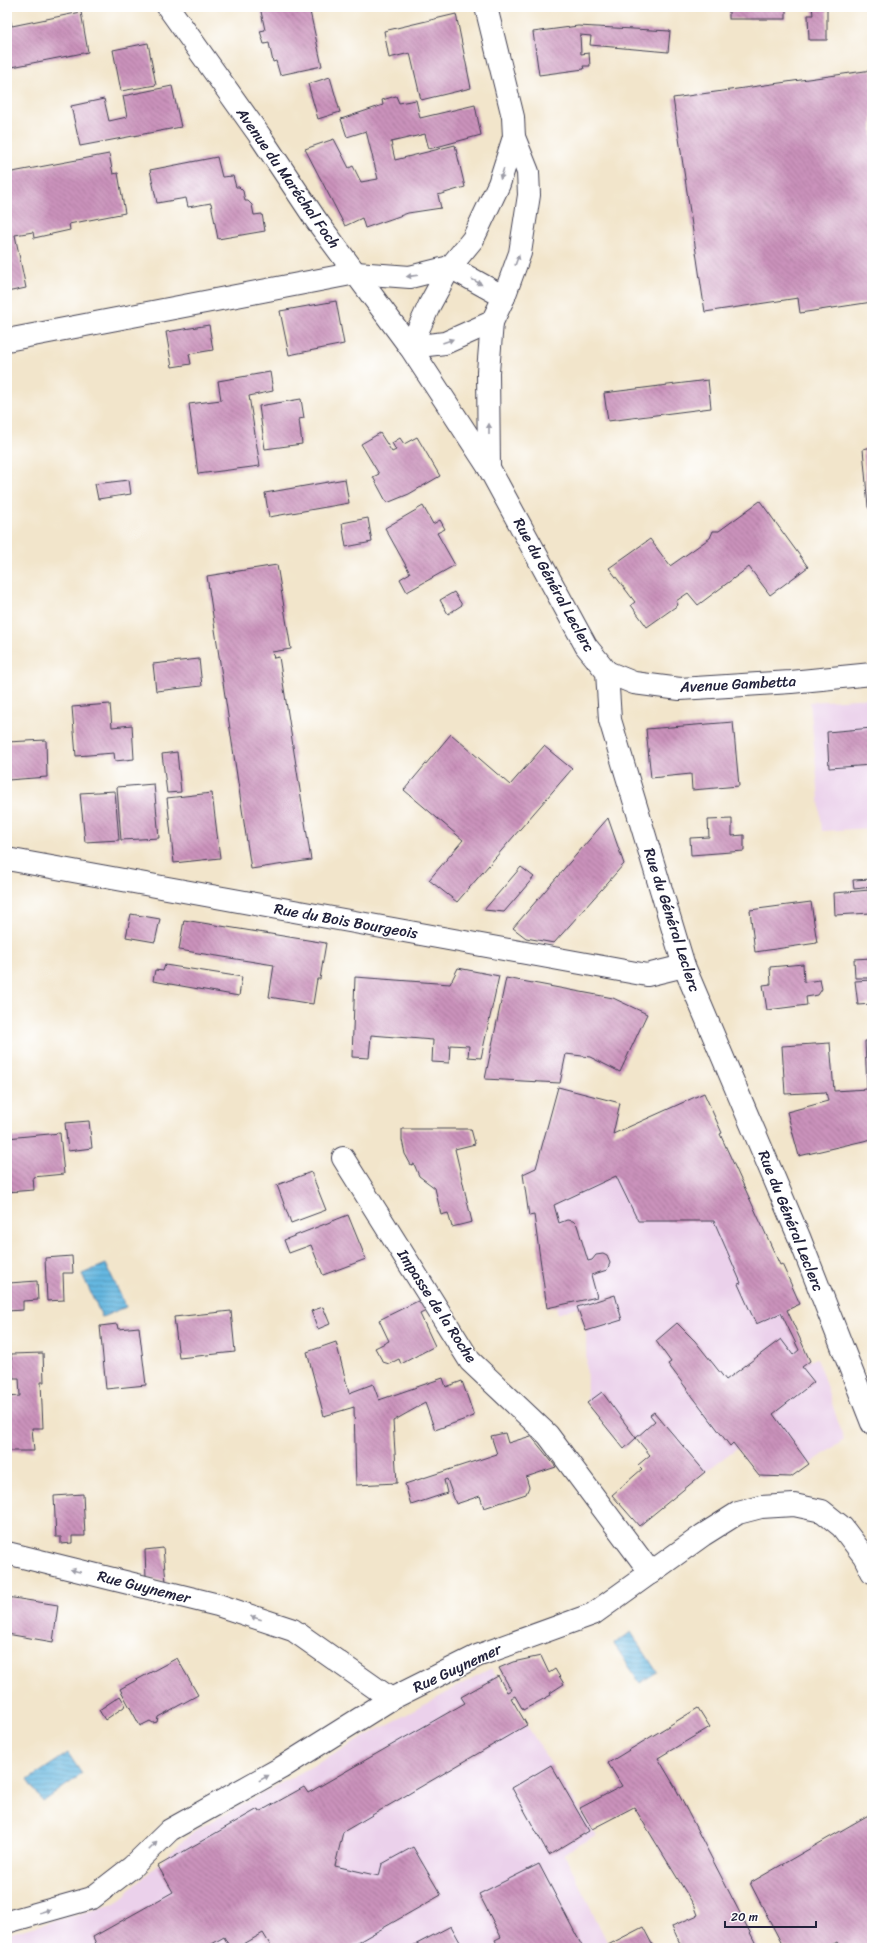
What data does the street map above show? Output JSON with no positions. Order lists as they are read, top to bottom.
{
  "streets": {
    "street": [
      "Avenue du Maréchal Foch",
      "Rue du Général Leclerc",
      "Avenue Gambetta",
      "Rue du Bois Bourgeois",
      "Impasse de la Roche",
      "Rue Guynemer"
    ]
  },
  "crossings": [
    ["Avenue du Maréchal Foch", "Rue du Général Leclerc"],
    ["Rue du Général Leclerc", "Avenue Gambetta"],
    ["Rue du Général Leclerc", "Rue du Bois Bourgeois"],
    ["Impasse de la Roche", "Rue Guynemer"]
  ],
  "one_way": ["Rue Guynemer"],
  "scale_bar": "20 m"
}
